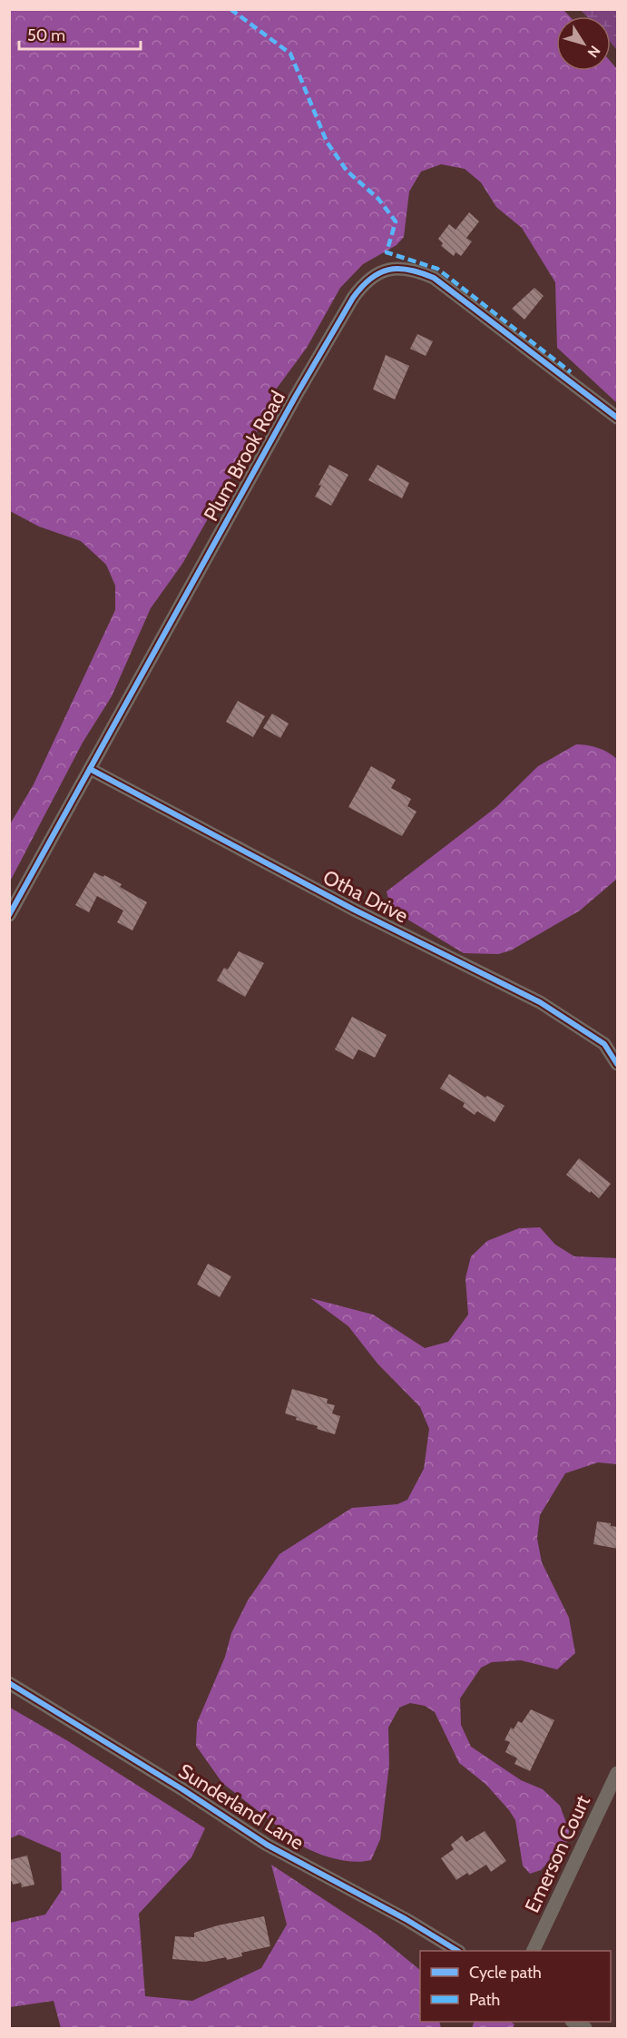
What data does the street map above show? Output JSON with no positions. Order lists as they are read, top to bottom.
{
  "streets": {
    "street": [
      "Plum Brook Road",
      "Otha Drive",
      "Sunderland Lane",
      "Emerson Court"
    ]
  },
  "crossings": [
    ["Plum Brook Road", "Otha Drive"]
  ],
  "legend": ["Cycle path", "Path"],
  "scale_bar": "50 m",
  "north": "bottom right"
}
